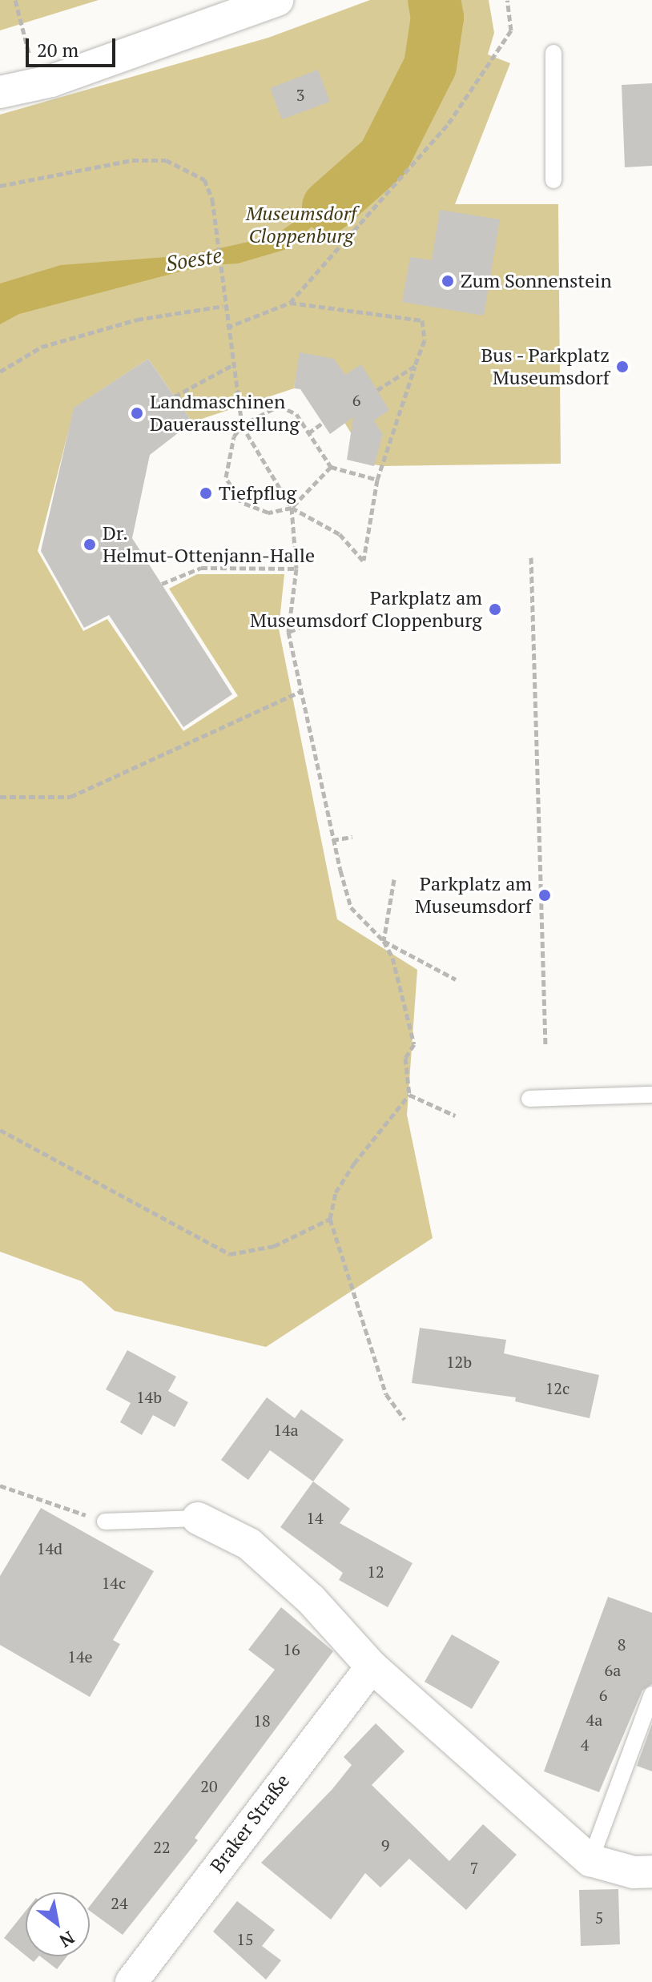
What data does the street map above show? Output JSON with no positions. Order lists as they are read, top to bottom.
{
  "streets": {
    "street": ["Braker Straße"]
  },
  "water": ["Soeste"],
  "parks": ["Museumsdorf Cloppenburg"],
  "places": [
    "Zum Sonnenstein",
    "Bus - Parkplatz Museumsdorf",
    "Landmaschinen Dauerausstellung",
    "Tiefpflug",
    "Dr. Helmut-Ottenjann-Halle",
    "Parkplatz am Museumsdorf Cloppenburg",
    "Parkplatz am Museumsdorf"
  ],
  "house_numbers": [
    "3",
    "6",
    "12b",
    "12c",
    "14b",
    "14a",
    "14",
    "14d",
    "12",
    "14c",
    "8",
    "16",
    "14e",
    "6a",
    "6",
    "4a",
    "18",
    "4",
    "20",
    "9",
    "22",
    "7",
    "24",
    "5",
    "15"
  ],
  "scale_bar": "20 m",
  "north": "bottom right"
}
